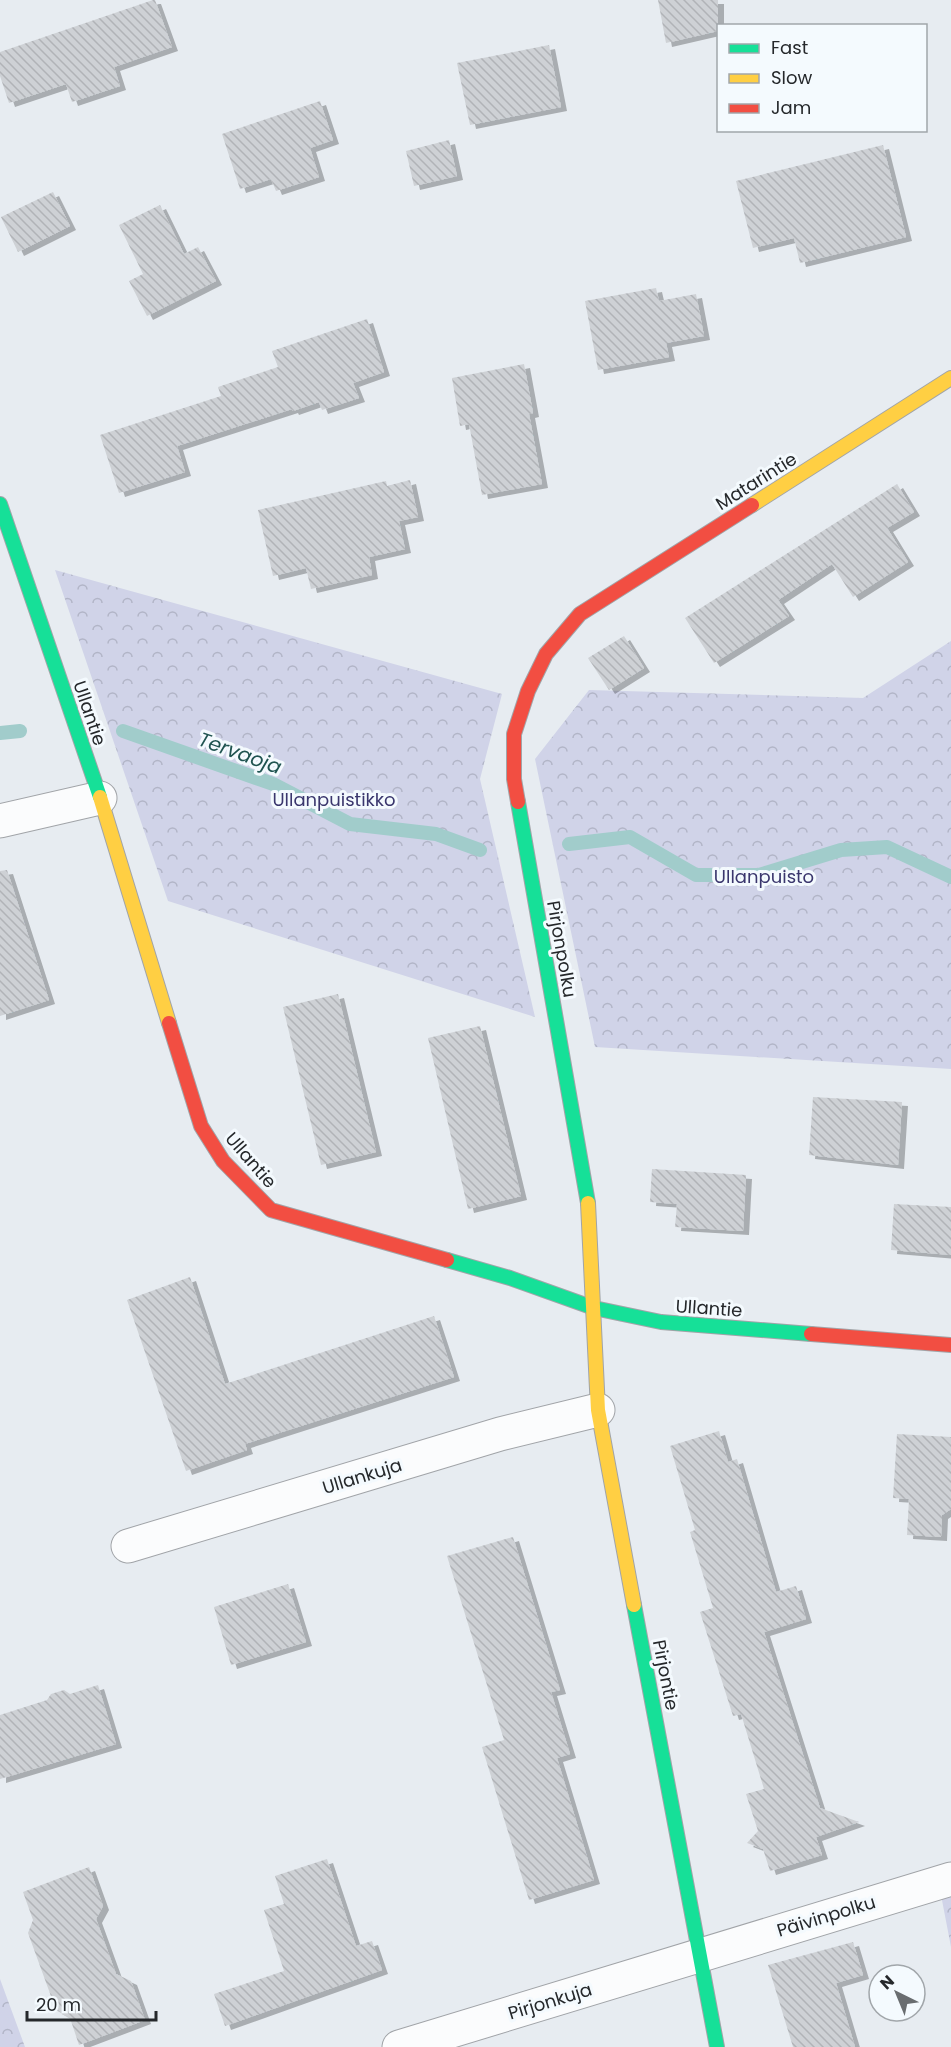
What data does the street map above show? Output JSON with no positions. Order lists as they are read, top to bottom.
{
  "streets": {
    "street": [
      "Matarintie",
      "Ullantie",
      "Pirjonpolku",
      "Ullankuja",
      "Pirjontie",
      "Päivinpolku",
      "Pirjonkuja"
    ]
  },
  "crossings": [
    ["Matarintie", "Pirjonpolku"],
    ["Ullantie", "Pirjonpolku"],
    ["Ullantie", "Pirjontie"],
    ["Pirjonpolku", "Pirjontie"],
    ["Ullankuja", "Pirjontie"],
    ["Pirjontie", "Päivinpolku"],
    ["Pirjontie", "Pirjonkuja"],
    ["Päivinpolku", "Pirjonkuja"]
  ],
  "water": ["Tervaoja"],
  "parks": ["Ullanpuistikko", "Ullanpuisto"],
  "legend": ["Fast", "Slow", "Jam"],
  "scale_bar": "20 m",
  "north": "top left"
}
